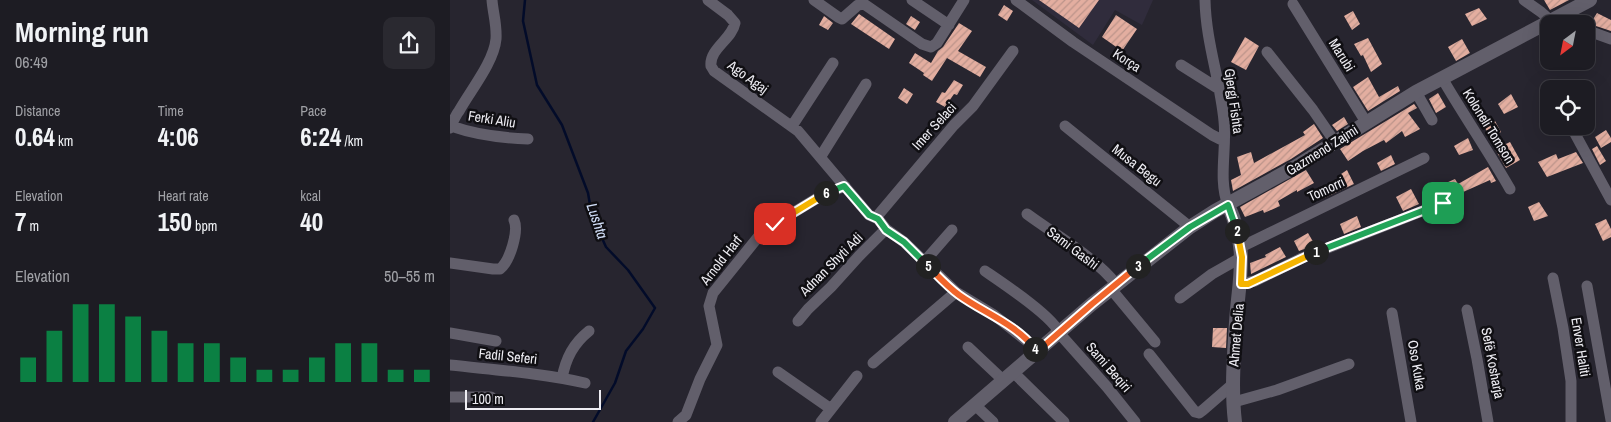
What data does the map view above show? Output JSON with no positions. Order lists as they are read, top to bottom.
{
  "streets": {
    "street": [
      "Marubi",
      "Korça",
      "Ago Agaj",
      "Gjergj Fishta",
      "Ferki Aliu",
      "Imer Selaci",
      "Koloneli Tomson",
      "Gazmend Zajmi",
      "Musa Begu",
      "Tomorri",
      "Sami Gashi",
      "Arnold Harf",
      "Adnan Shyti Adi",
      "Ahmet Delia",
      "Enver Haliti",
      "Fadil Seferi",
      "Sefë Kosharja",
      "Oso Kuka",
      "Sami Beqiri"
    ]
  },
  "crossings": [
    ["Marubi", "Gazmend Zajmi"],
    ["Korça", "Gjergj Fishta"],
    ["Ago Agaj", "Imer Selaci"],
    ["Ago Agaj", "Arnold Harf"],
    ["Ago Agaj", "Adnan Shyti Adi"],
    ["Gjergj Fishta", "Gazmend Zajmi"],
    ["Gjergj Fishta", "Ahmet Delia"],
    ["Koloneli Tomson", "Gazmend Zajmi"],
    ["Gazmend Zajmi", "Ahmet Delia"],
    ["Tomorri", "Ahmet Delia"]
  ],
  "water": ["Lushta"],
  "scale_bar": "100 m",
  "north": "bottom left",
  "page": {
    "heading": ["Morning run", "06:49"],
    "stats": [
      ["Distance", "0.64 km"],
      ["Time", "4:06"],
      ["Pace", "6:24 /km"],
      ["Elevation", "7 m"],
      ["Heart rate", "150 bpm"],
      ["kcal", "40"]
    ],
    "pins": [
      "6",
      "2",
      "1",
      "3",
      "5",
      "4"
    ],
    "chart": ["Elevation", "50–55 m"],
    "scale": "100 m"
  }
}
